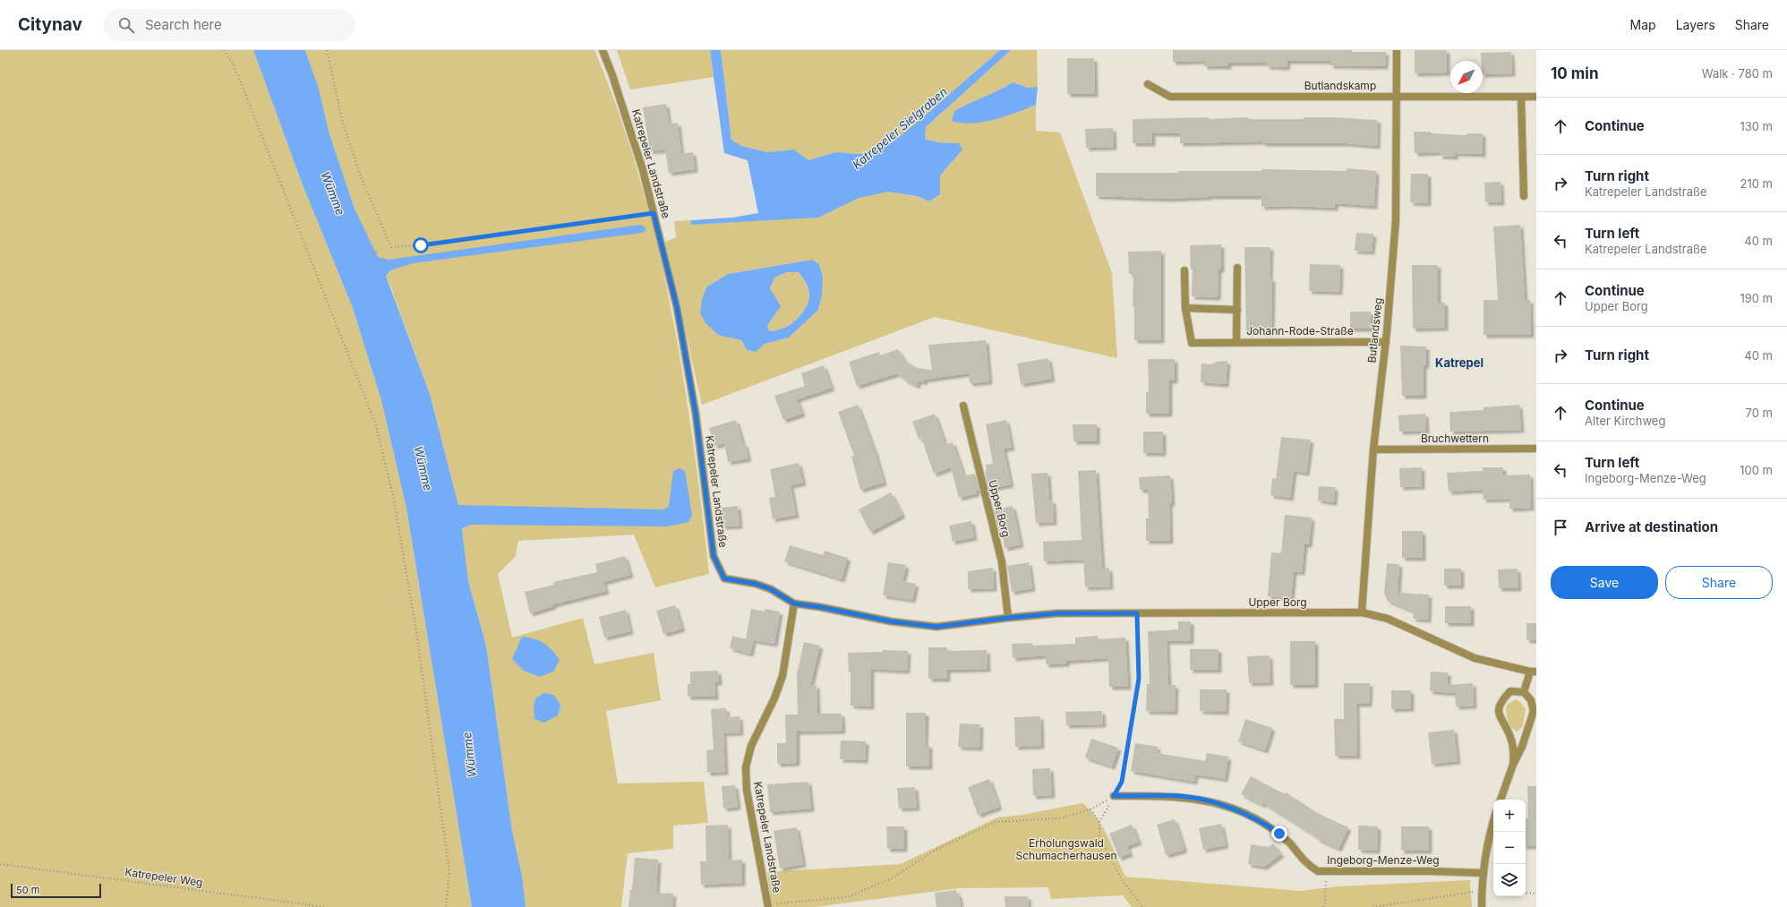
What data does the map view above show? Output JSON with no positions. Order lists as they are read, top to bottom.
{
  "streets": {
    "street": [
      "Butlandskamp",
      "Katrepeler Landstraße",
      "Butlandsweg",
      "Johann-Rode-Straße",
      "Bruchwettern",
      "Upper Borg",
      "Ingeborg-Menze-Weg"
    ],
    "path": ["Katrepeler Weg"]
  },
  "crossings": [
    ["Butlandskamp", "Butlandsweg"],
    ["Katrepeler Landstraße", "Upper Borg"],
    ["Butlandsweg", "Johann-Rode-Straße"],
    ["Butlandsweg", "Bruchwettern"],
    ["Butlandsweg", "Upper Borg"]
  ],
  "districts": ["Katrepel"],
  "water": ["Katrepeler Sielgraben", "Wümme"],
  "parks": ["Erholungswald Schumacherhausen"],
  "scale_bar": "50 m",
  "north": "bottom left",
  "page": {
    "header": "Citynav",
    "search": "Search here",
    "nav": ["Map", "Layers", "Share"],
    "heading": ["10 min", "Walk · 780 m"],
    "list": [
      ["Continue", "130 m"],
      ["Turn right", "Katrepeler Landstraße", "210 m"],
      ["Turn left", "Katrepeler Landstraße", "40 m"],
      ["Continue", "Upper Borg", "190 m"],
      ["Turn right", "40 m"],
      ["Continue", "Alter Kirchweg", "70 m"],
      ["Turn left", "Ingeborg-Menze-Weg", "100 m"],
      "Arrive at destination"
    ],
    "buttons": ["Save", "Share"],
    "map_buttons": ["+", "−"],
    "scale": "50 m"
  }
}
